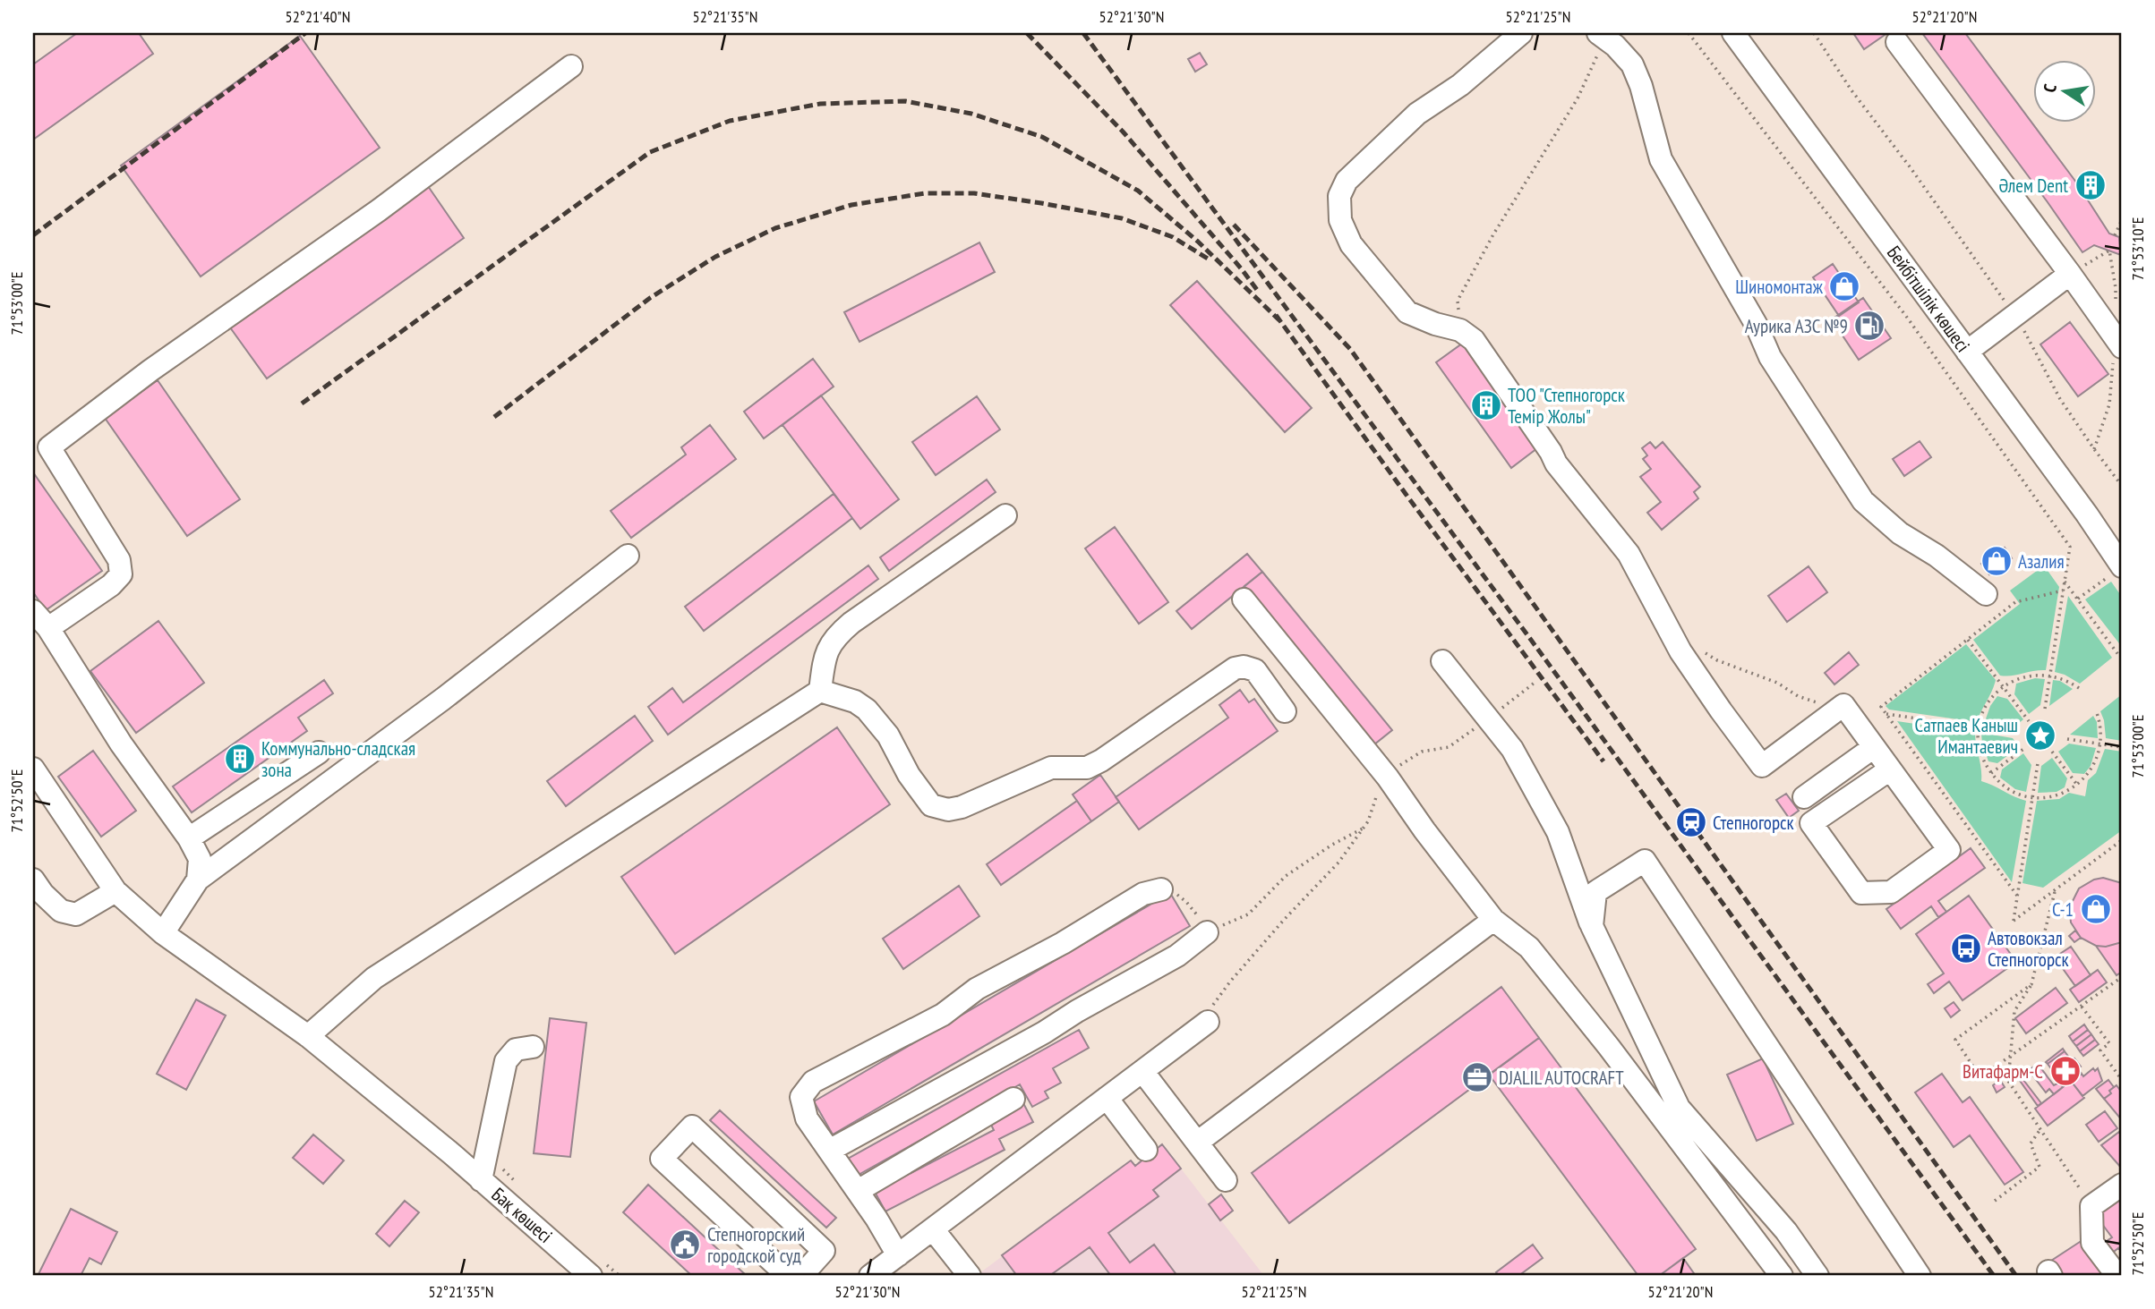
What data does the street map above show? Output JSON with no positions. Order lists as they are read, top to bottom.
{
  "streets": {
    "street": ["Бейбітшілік көшесі", "Бақ көшесі"]
  },
  "places": {
    "building": ["Әлем Dent", "ТОО \"Степногорск Темiр Жолы\"", "Коммунально-сладская зона"],
    "shop": ["Шиномонтаж", "Азалия", "C-1"],
    "fuel station": ["Аурика АЗС №9"],
    "place": ["Сатпаев Каныш Имантаевич"],
    "station": ["Степногорск"],
    "bus stop": ["Автовокзал Степногорск"],
    "pharmacy": ["Витафарм-С"],
    "office": ["DJALIL AUTOCRAFT"],
    "public building": ["Степногорский городской суд"]
  },
  "north": "left",
  "coordinates": [
    "52°21'40\"N",
    "52°21'35\"N",
    "52°21'30\"N",
    "52°21'25\"N",
    "52°21'20\"N",
    "71°53'10\"E",
    "71°53'00\"E",
    "71°52'50\"E"
  ]
}
